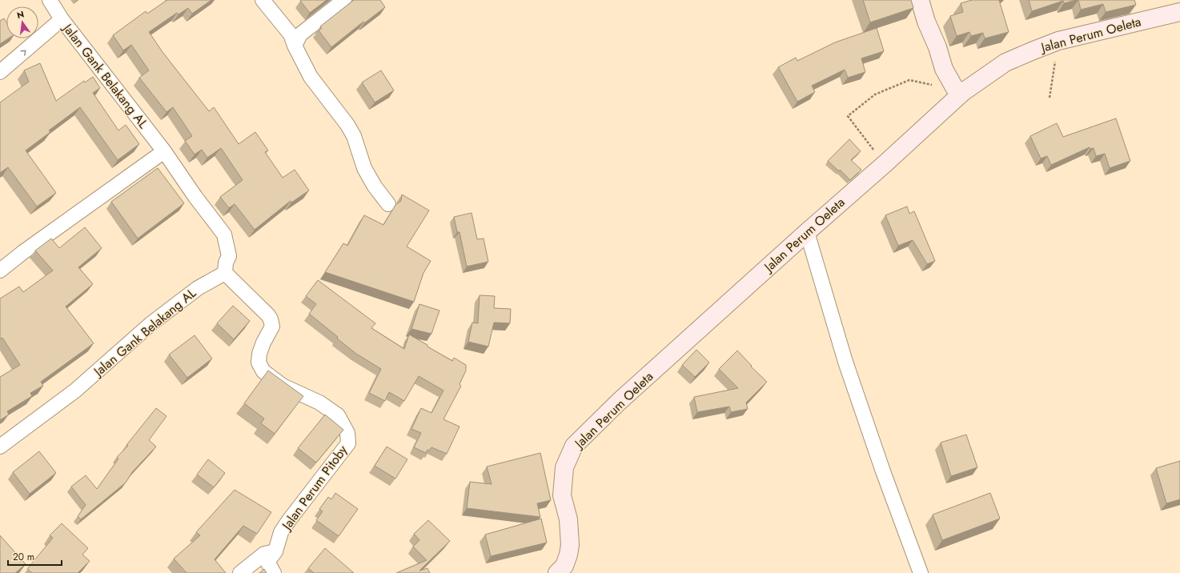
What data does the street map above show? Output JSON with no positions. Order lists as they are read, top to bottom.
{
  "streets": {
    "street": ["Jalan Perum Oeleta", "Jalan Gank Belakang AL", "Jalan Perum Pitoby"]
  },
  "crossings": [
    ["Jalan Gank Belakang AL", "Jalan Perum Pitoby"]
  ],
  "scale_bar": "20 m",
  "north": "top"
}
